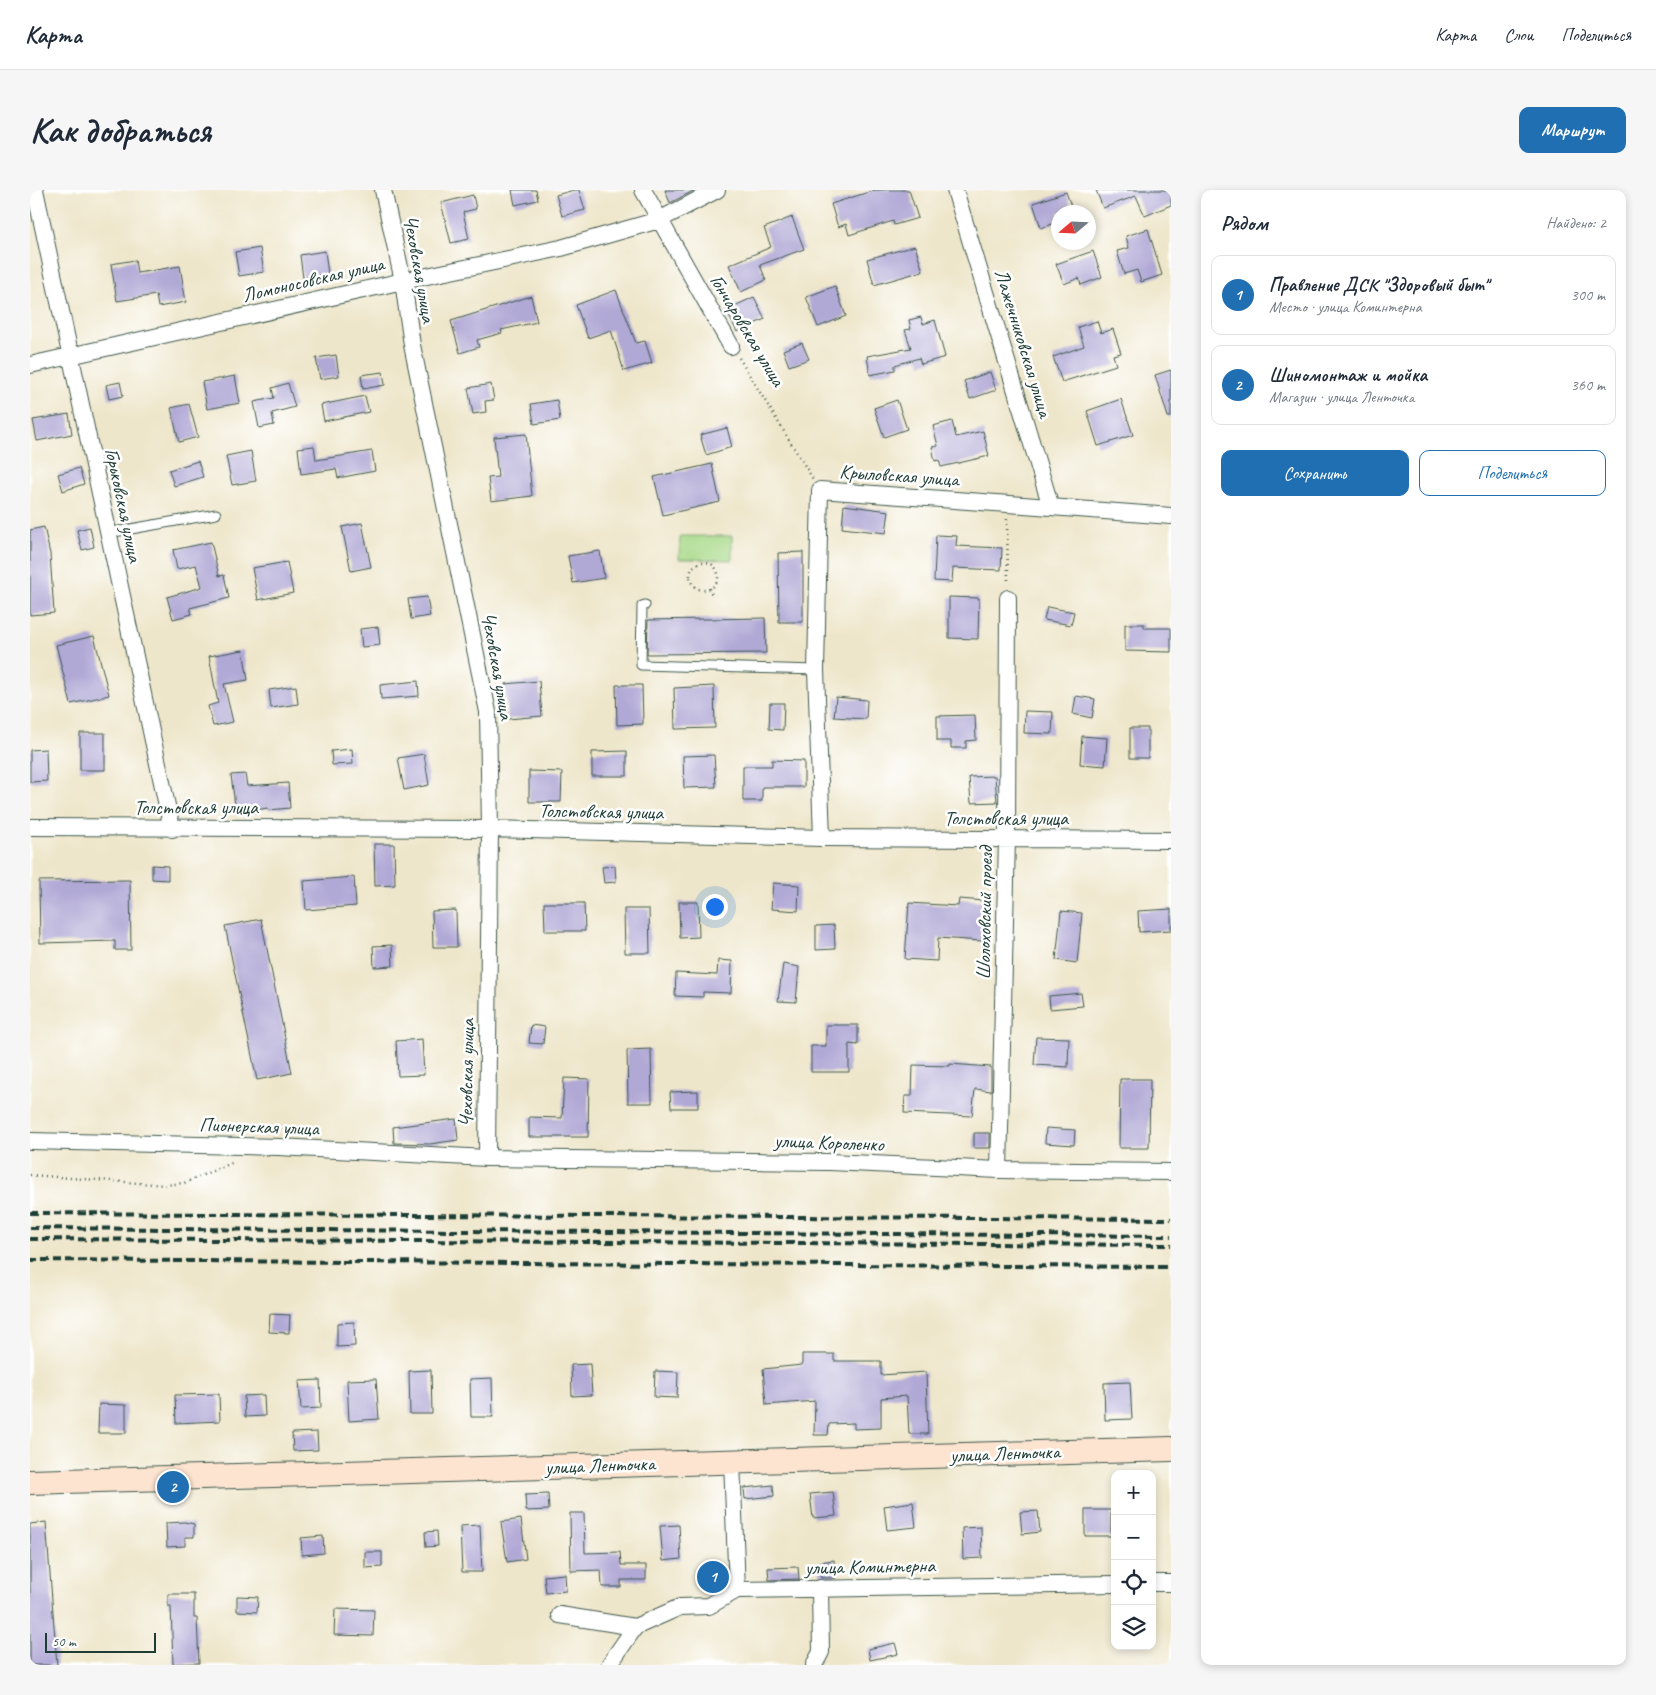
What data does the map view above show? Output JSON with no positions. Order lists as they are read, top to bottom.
{
  "streets": {
    "main road": ["улица Ленточка"],
    "street": [
      "Чеховская улица",
      "Ломоносовская улица",
      "Гончаровская улица",
      "Лажечниковская улица",
      "Крыловская улица",
      "Горьковская улица",
      "Толстовская улица",
      "Шолоховский проезд",
      "Пионерская улица",
      "улица Короленко",
      "улица Коминтерна"
    ]
  },
  "crossings": [
    ["Чеховская улица", "Ломоносовская улица"],
    ["Чеховская улица", "Толстовская улица"],
    ["Чеховская улица", "Пионерская улица"],
    ["Чеховская улица", "улица Короленко"],
    ["Ломоносовская улица", "Гончаровская улица"],
    ["Ломоносовская улица", "Горьковская улица"],
    ["Гончаровская улица", "Крыловская улица"],
    ["Лажечниковская улица", "Крыловская улица"],
    ["Крыловская улица", "Толстовская улица"],
    ["Горьковская улица", "Толстовская улица"],
    ["Толстовская улица", "Шолоховский проезд"],
    ["Шолоховский проезд", "улица Короленко"],
    ["Пионерская улица", "улица Короленко"]
  ],
  "scale_bar": "50 m",
  "north": "left",
  "page": {
    "header": "Карта",
    "nav": ["Карта", "Слои", "Поделиться"],
    "buttons": [
      "Маршрут",
      ["Сохранить", "Поделиться"]
    ],
    "title": "Как добраться",
    "heading": ["Рядом", "Найдено: 2"],
    "list": [
      {
        "mark": "1",
        "name": "Правление ДСК \"Здоровый быт\"",
        "note": "Место · улица Коминтерна",
        "value": "300 m"
      },
      {
        "mark": "2",
        "name": "Шиномонтаж и мойка",
        "note": "Магазин · улица Ленточка",
        "value": "360 m"
      }
    ],
    "pins": ["2", "1"],
    "map_buttons": ["+", "−"],
    "scale": "50 m"
  }
}
